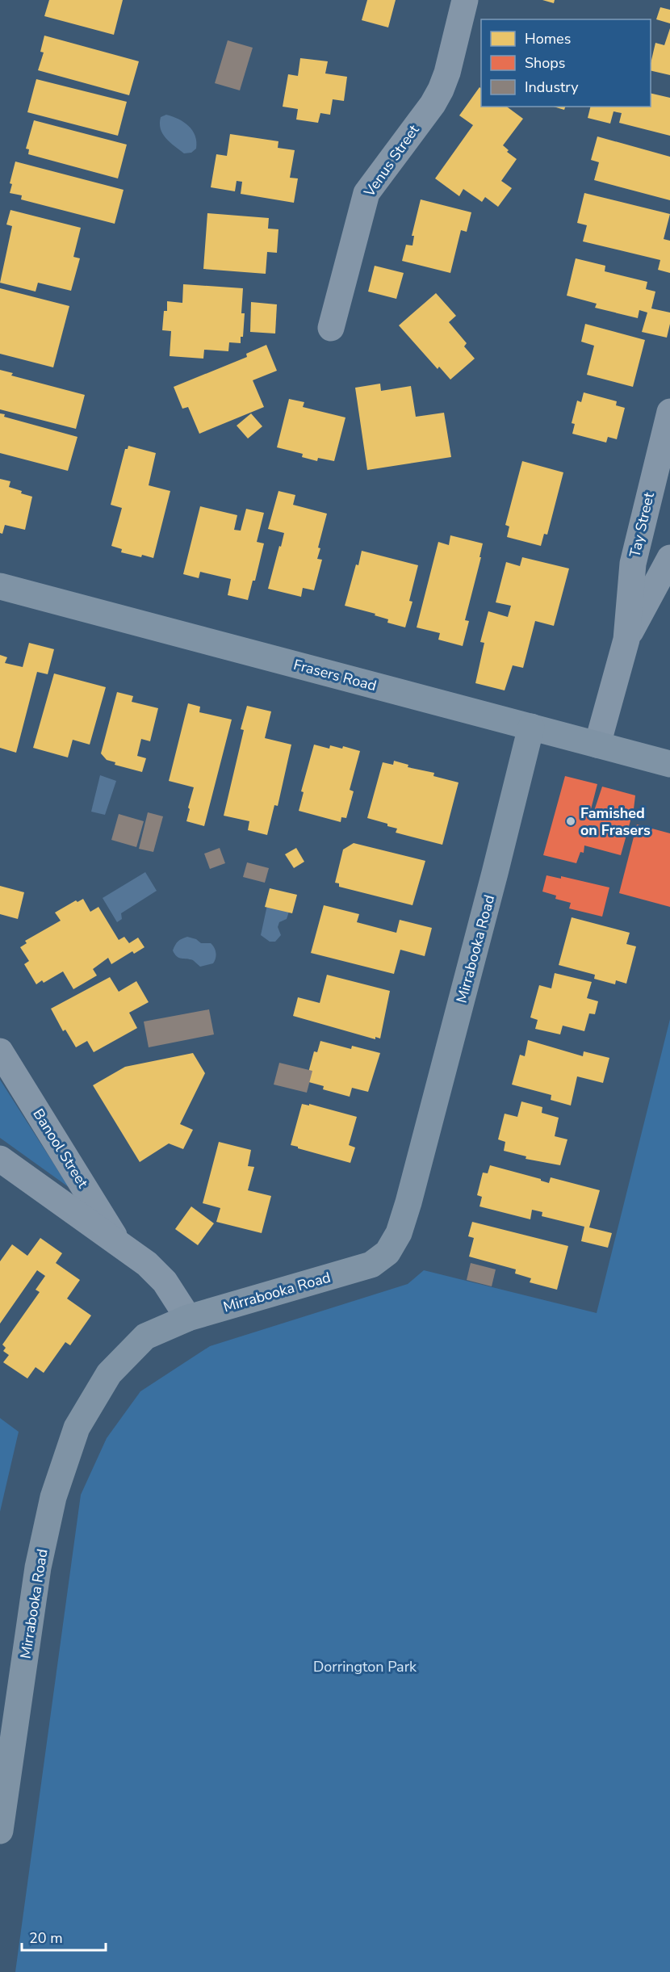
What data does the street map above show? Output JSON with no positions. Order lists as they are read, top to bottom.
{
  "streets": {
    "street": [
      "Venus Street",
      "Tay Street",
      "Frasers Road",
      "Mirrabooka Road",
      "Banool Street"
    ]
  },
  "crossings": [
    ["Tay Street", "Frasers Road"],
    ["Frasers Road", "Mirrabooka Road"],
    ["Mirrabooka Road", "Banool Street"]
  ],
  "parks": ["Dorrington Park"],
  "places": ["Famished on Frasers"],
  "legend": ["Homes", "Shops", "Industry"],
  "scale_bar": "20 m"
}
